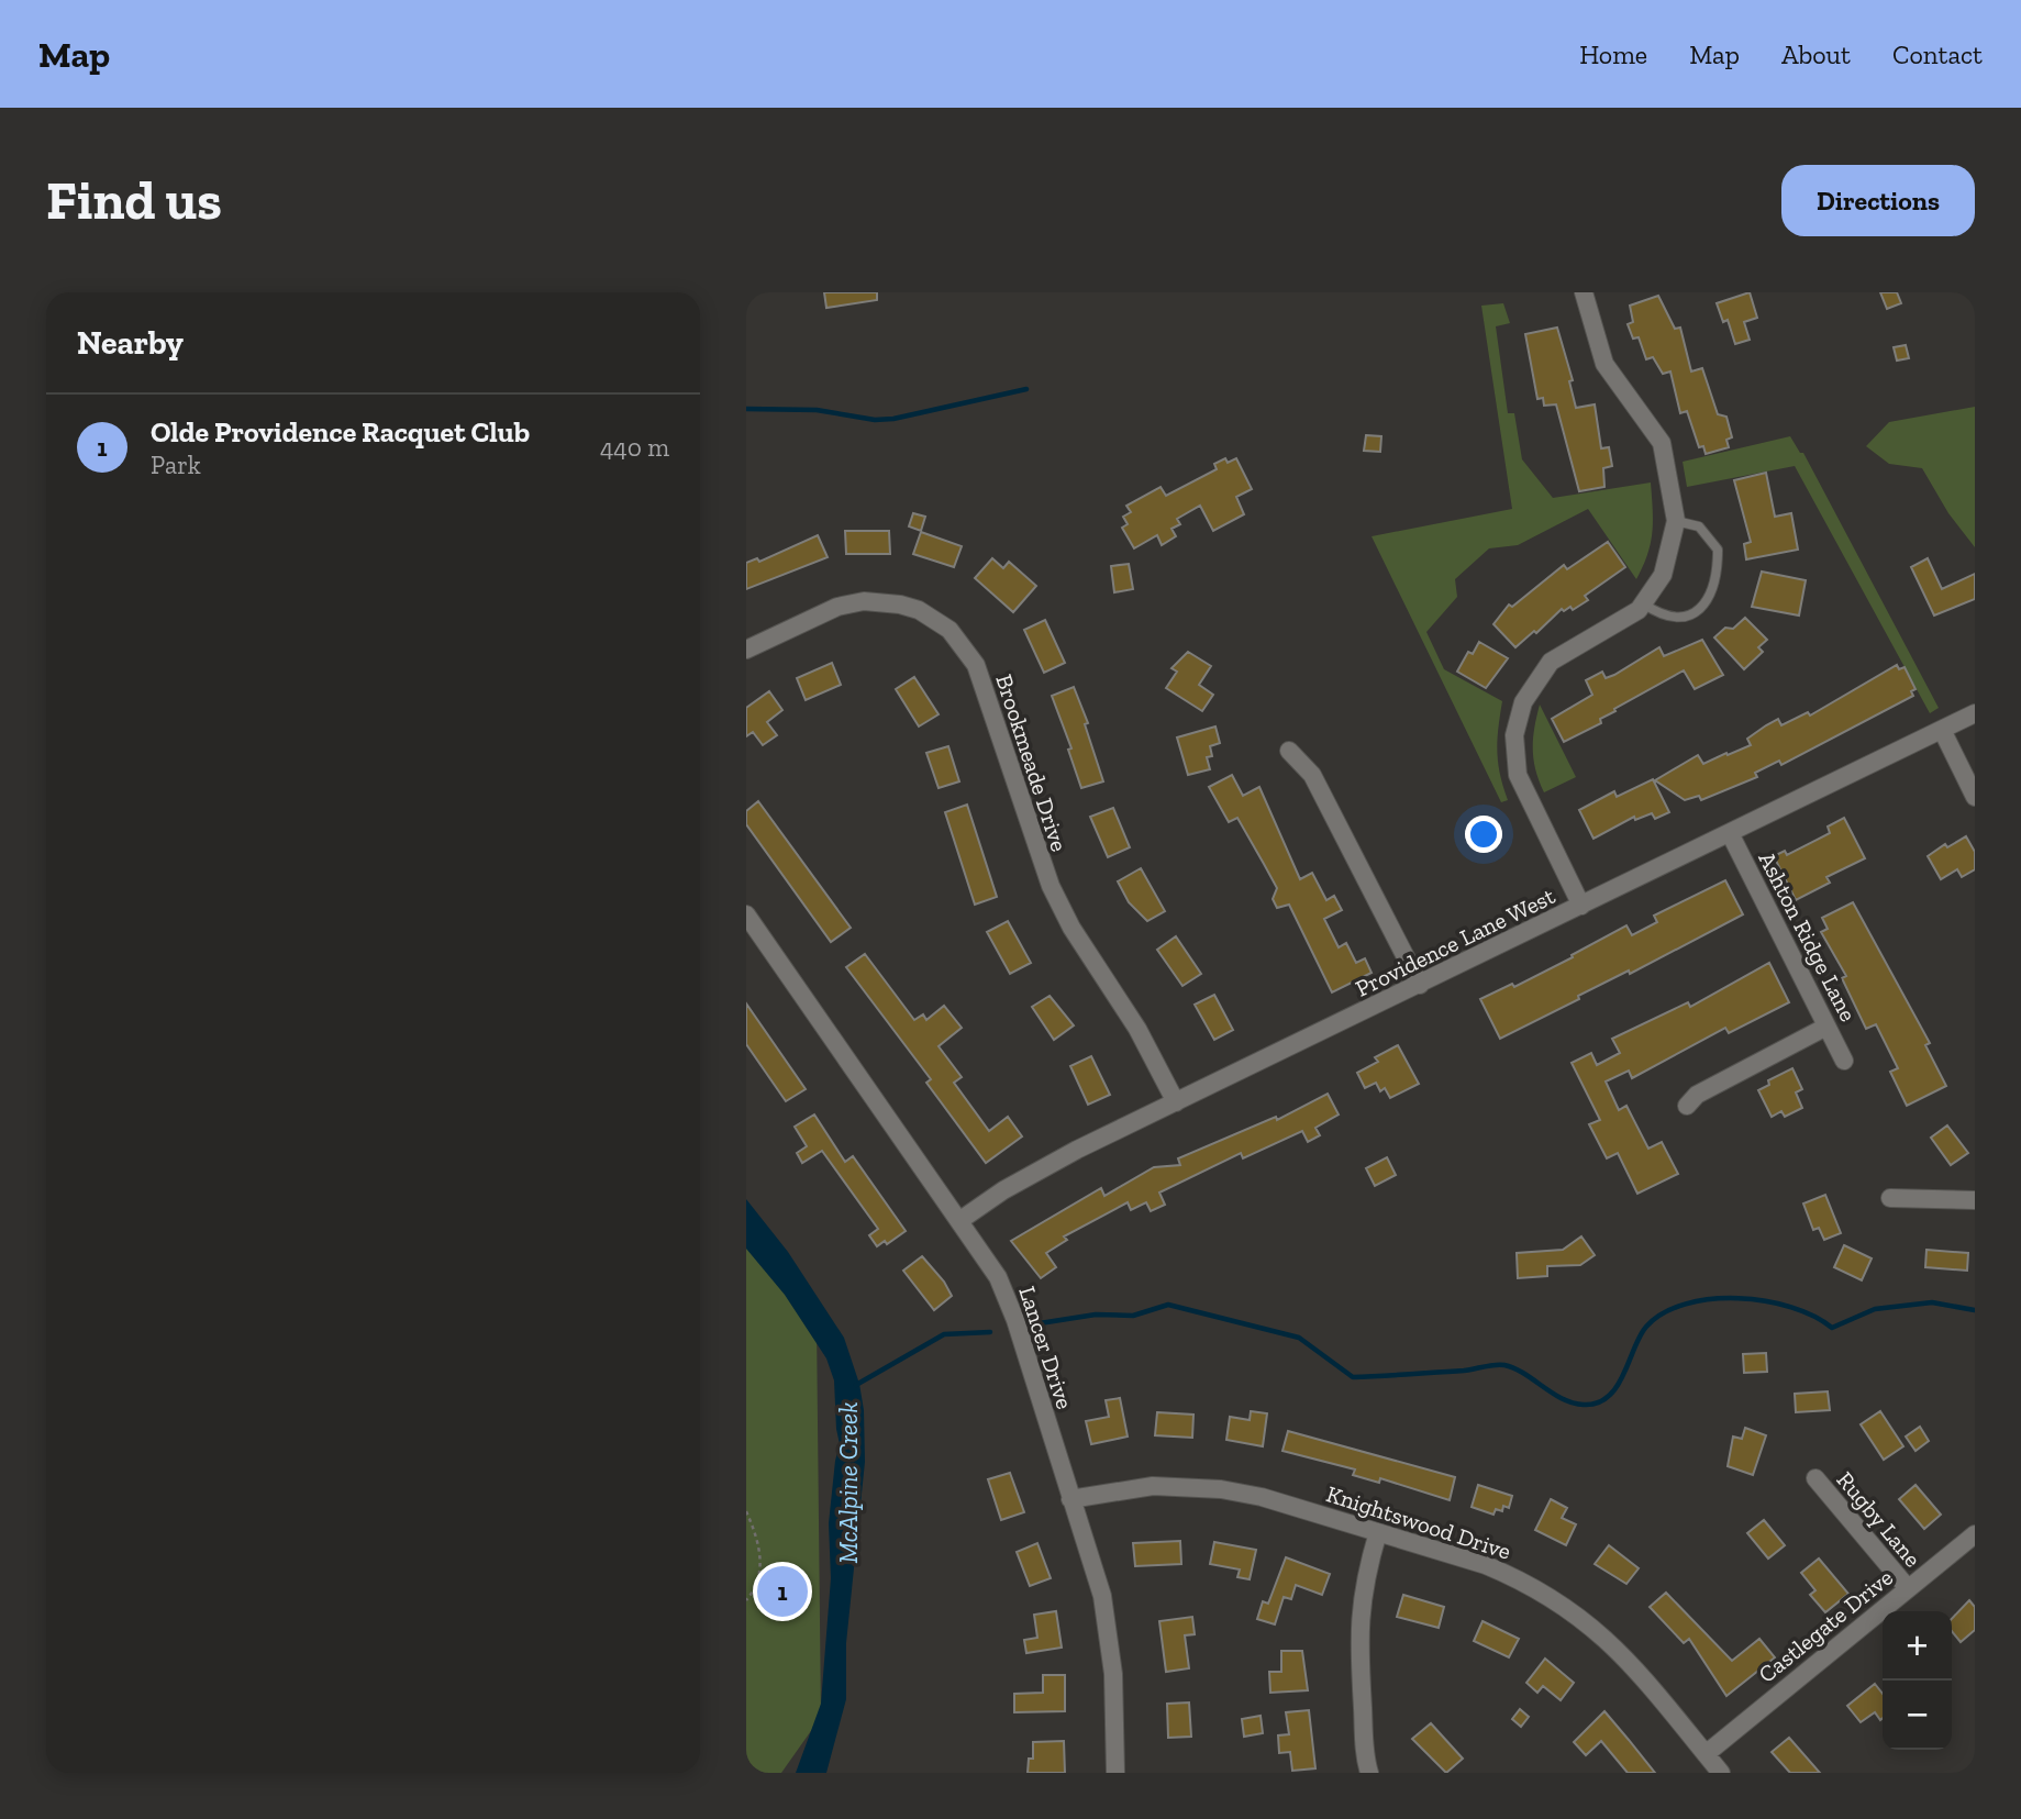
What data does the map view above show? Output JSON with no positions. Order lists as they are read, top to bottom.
{
  "streets": {
    "street": [
      "Brookmeade Drive",
      "Ashton Ridge Lane",
      "Providence Lane West",
      "Lancer Drive",
      "Rugby Lane",
      "Knightswood Drive",
      "Castlegate Drive"
    ]
  },
  "crossings": [
    ["Brookmeade Drive", "Providence Lane West"],
    ["Ashton Ridge Lane", "Providence Lane West"],
    ["Providence Lane West", "Lancer Drive"],
    ["Lancer Drive", "Knightswood Drive"],
    ["Rugby Lane", "Castlegate Drive"],
    ["Knightswood Drive", "Castlegate Drive"]
  ],
  "water": ["McAlpine Creek"],
  "page": {
    "header": "Map",
    "nav": [
      "Home",
      "Map",
      "About",
      "Contact"
    ],
    "buttons": "Directions",
    "title": "Find us",
    "heading": "Nearby",
    "list": [
      {
        "mark": "1",
        "name": "Olde Providence Racquet Club",
        "note": "Park",
        "value": "440 m"
      }
    ],
    "pins": "1",
    "map_buttons": ["+", "−"]
  }
}
